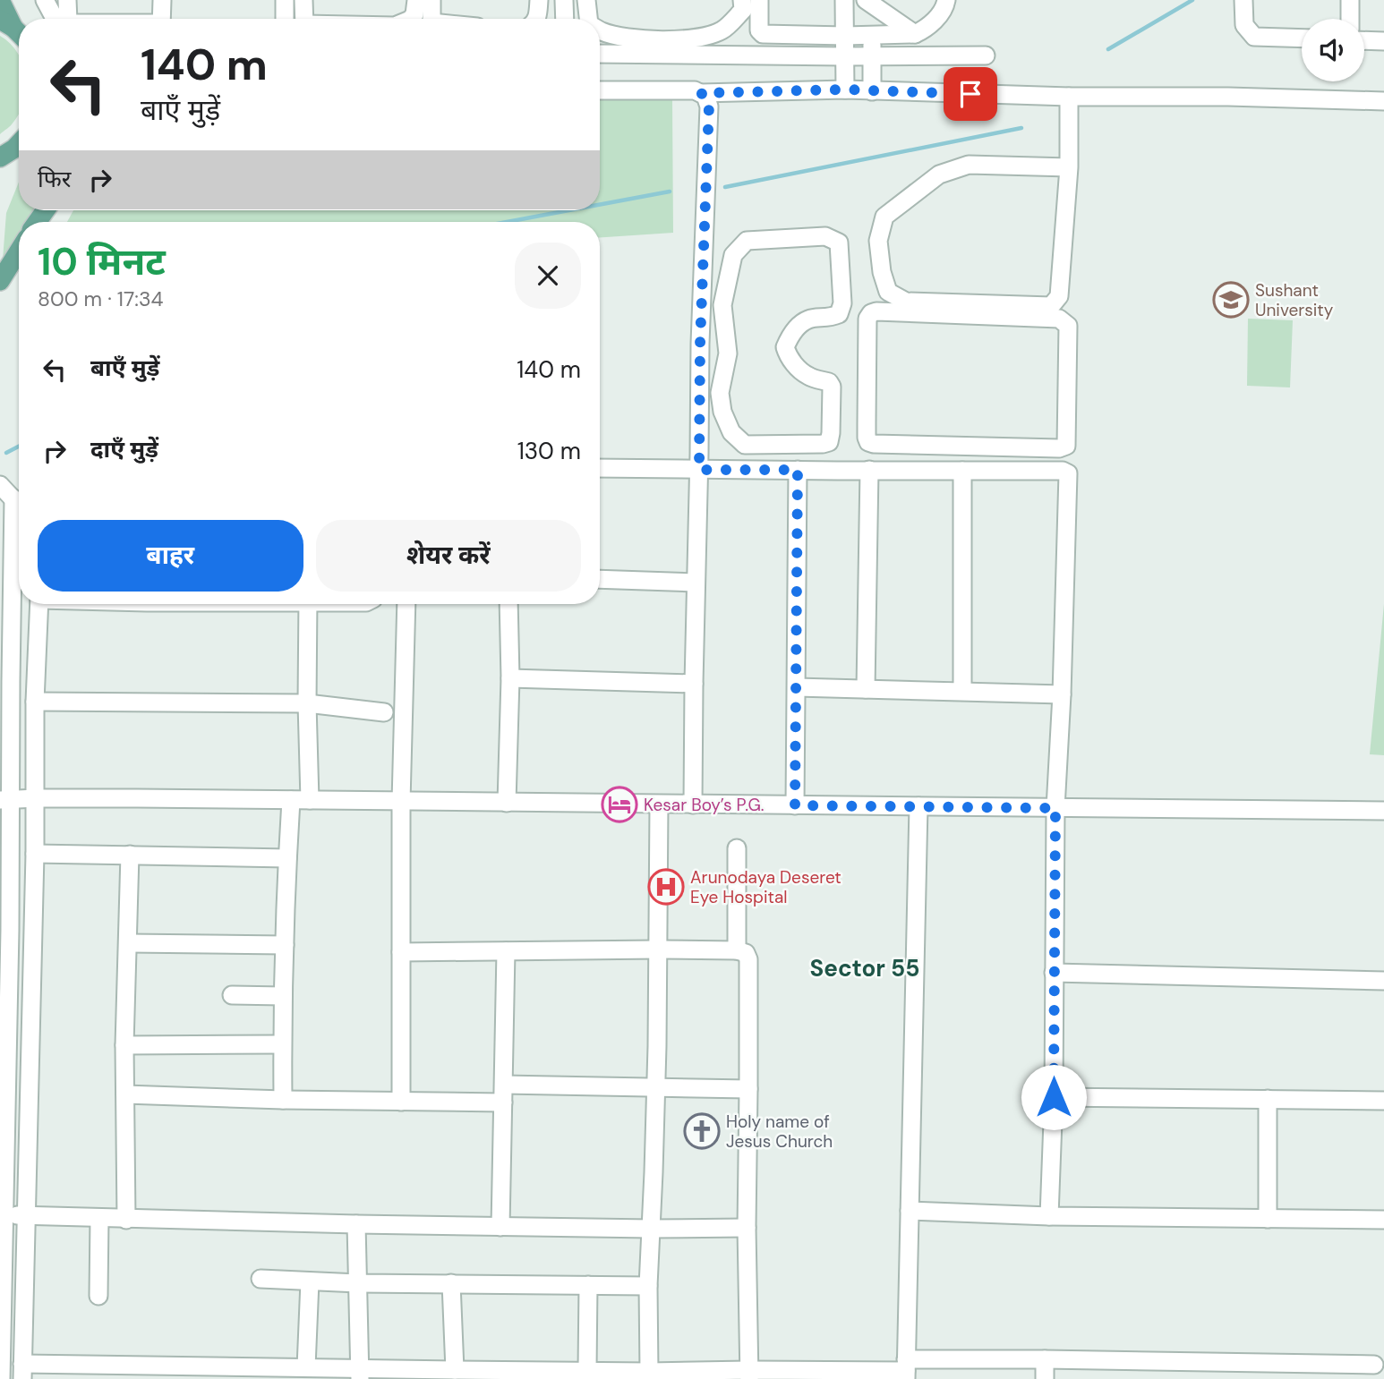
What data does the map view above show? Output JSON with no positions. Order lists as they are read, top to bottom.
{
  "districts": ["Sector 55"],
  "places": {
    "school or university": ["Sushant University"],
    "hotel": ["Kesar Boy’s P.G."],
    "hospital": ["Arunodaya Deseret Eye Hospital"],
    "church": ["Holy name of Jesus Church"]
  },
  "page": {
    "turn": ["140 m", "बाएँ मुड़ें"],
    "then": "फिर",
    "heading": ["10 मिनट", "800 m · 17:34"],
    "list": [
      {
        "name": "बाएँ मुड़ें",
        "value": "140 m"
      },
      {
        "name": "दाएँ मुड़ें",
        "value": "130 m"
      }
    ],
    "buttons": ["बाहर", "शेयर करें"]
  }
}
